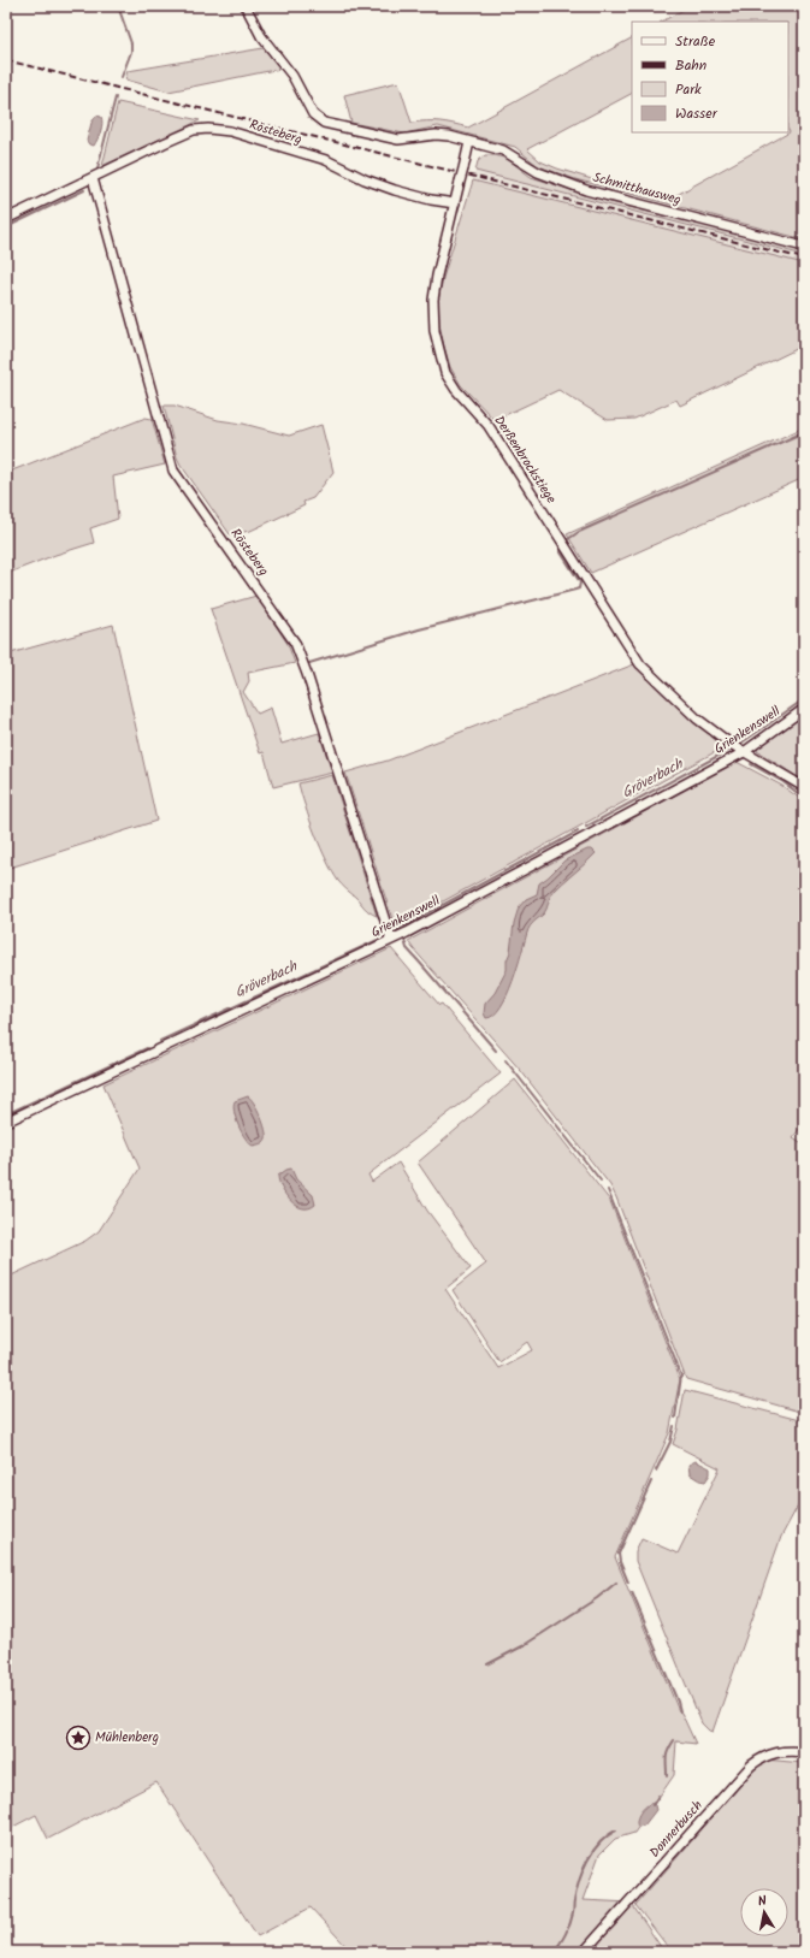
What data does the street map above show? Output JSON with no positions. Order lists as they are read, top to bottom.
{
  "streets": {
    "street": [
      "Rösteberg",
      "Schmitthausweg",
      "Derßenbrockstiege",
      "Grienkenswell",
      "Donnerbusch"
    ]
  },
  "crossings": [
    ["Rösteberg", "Derßenbrockstiege"],
    ["Rösteberg", "Grienkenswell"],
    ["Schmitthausweg", "Derßenbrockstiege"],
    ["Derßenbrockstiege", "Grienkenswell"]
  ],
  "water": ["Gröverbach"],
  "places": {
    "place": ["Mühlenberg"]
  },
  "legend": [
    "Straße",
    "Bahn",
    "Park",
    "Wasser"
  ],
  "north": "top"
}
